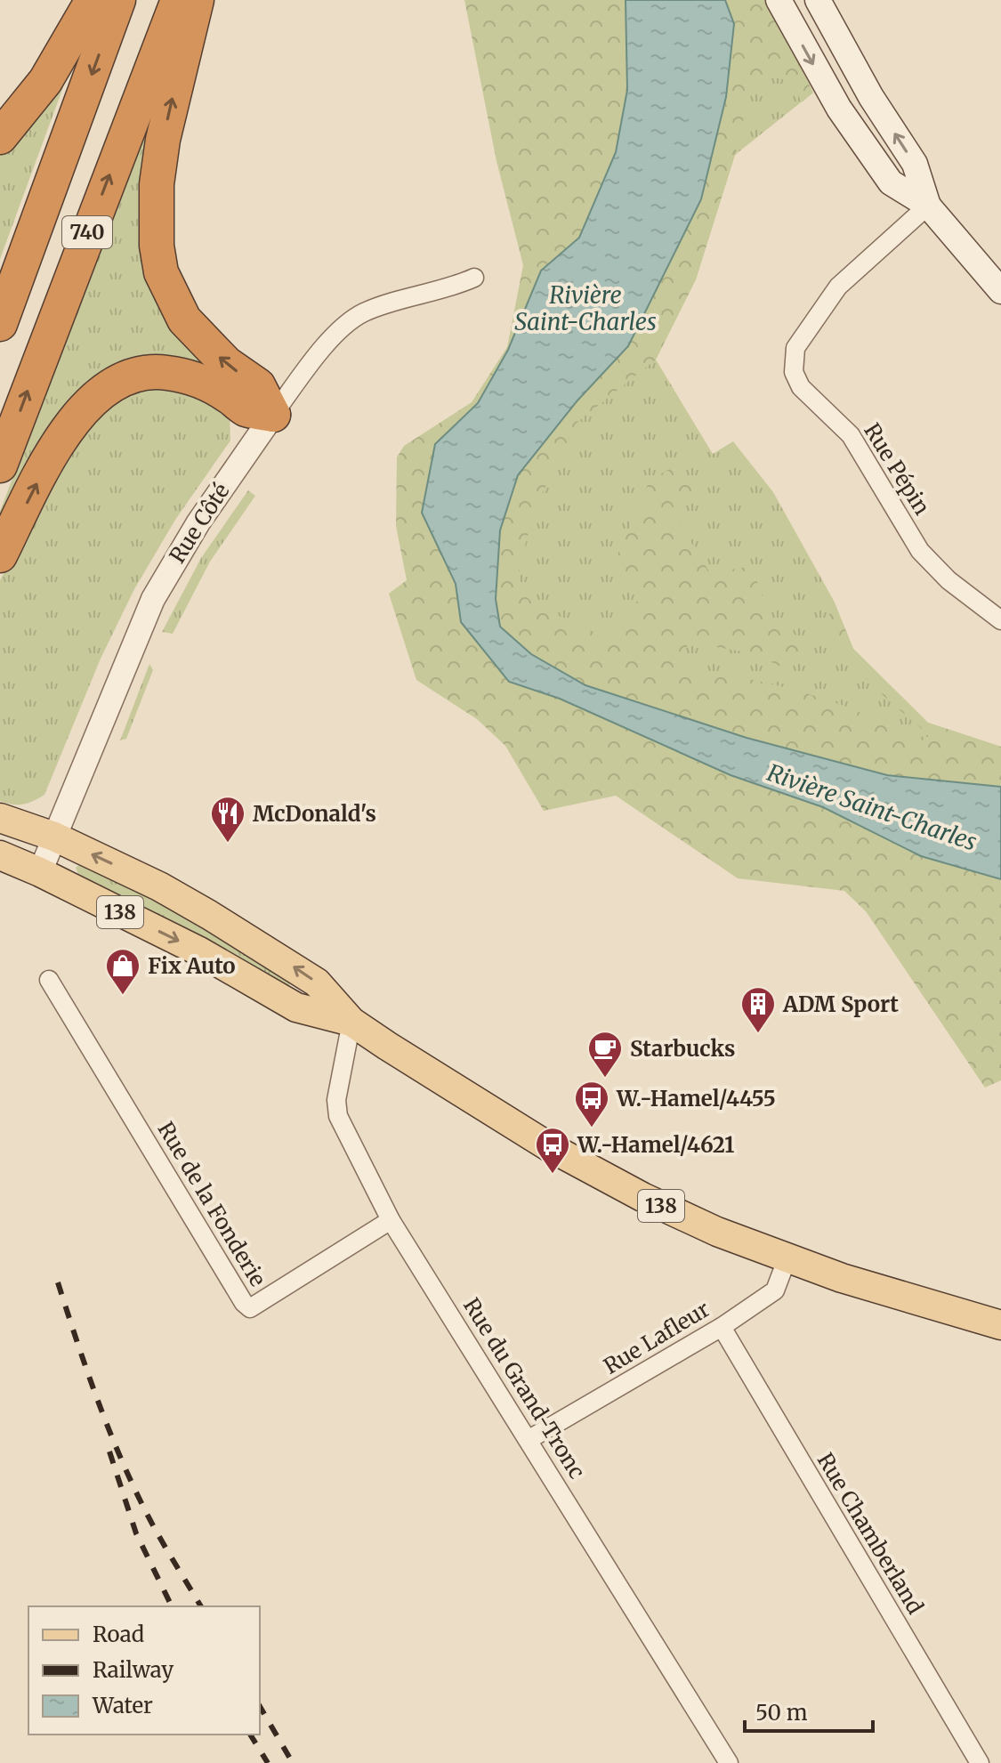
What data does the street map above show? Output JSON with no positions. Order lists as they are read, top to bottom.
{
  "streets": {
    "highway": ["740"],
    "main road": ["138"],
    "street": [
      "Rue Pépin",
      "Rue Côté",
      "Rue de la Fonderie",
      "Rue Lafleur",
      "Rue du Grand-Tronc",
      "Rue Chamberland"
    ]
  },
  "crossings": [
    ["Rue Côté", "138"],
    ["138", "Rue Lafleur"],
    ["138", "Rue du Grand-Tronc"],
    ["Rue de la Fonderie", "Rue du Grand-Tronc"],
    ["Rue Lafleur", "Rue du Grand-Tronc"],
    ["Rue Lafleur", "Rue Chamberland"]
  ],
  "water": ["Rivière Saint-Charles"],
  "places": {
    "restaurant": ["McDonald's"],
    "shop": ["Fix Auto"],
    "building": ["ADM Sport"],
    "cafe": ["Starbucks"],
    "bus stop": ["W.-Hamel/4455", "W.-Hamel/4621"]
  },
  "legend": ["Road", "Railway", "Water"],
  "scale_bar": "50 m"
}
